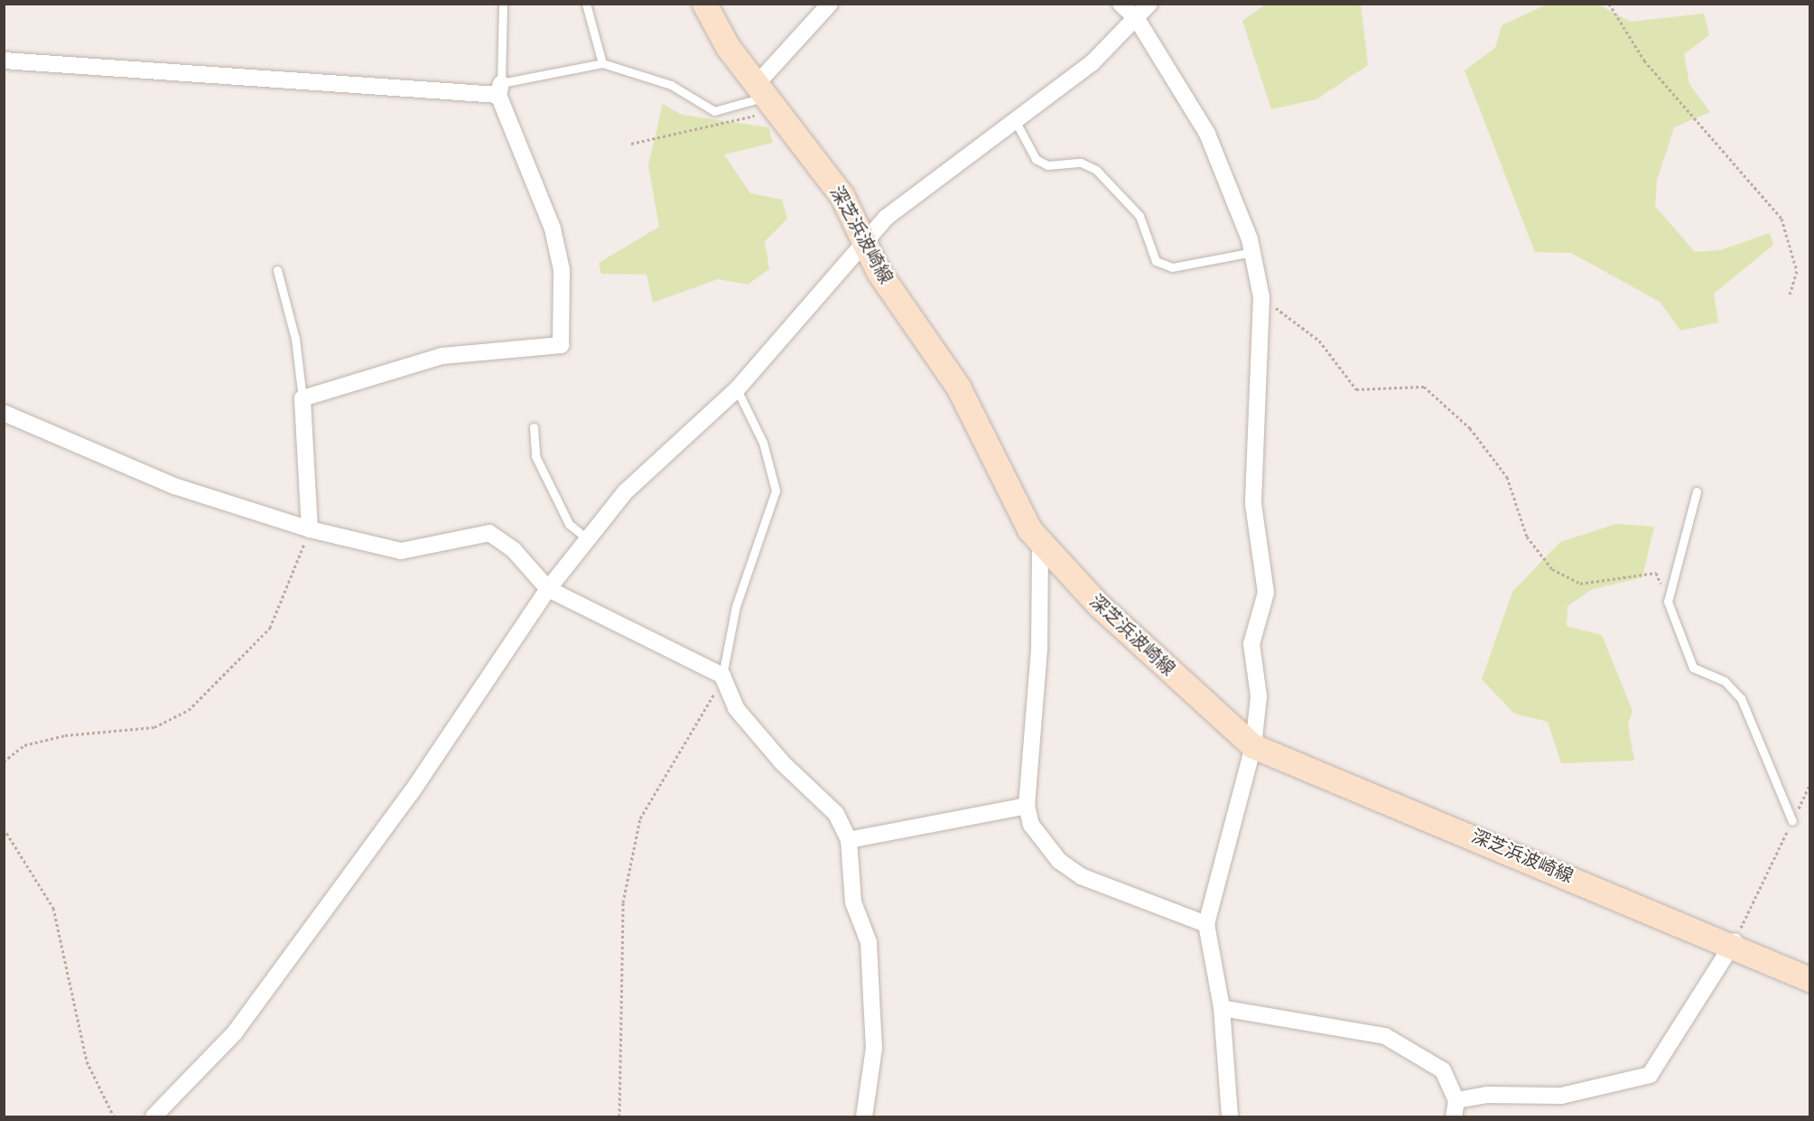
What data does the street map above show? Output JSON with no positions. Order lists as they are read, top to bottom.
{
  "streets": {
    "main road": ["深芝浜波崎線"]
  }
}
